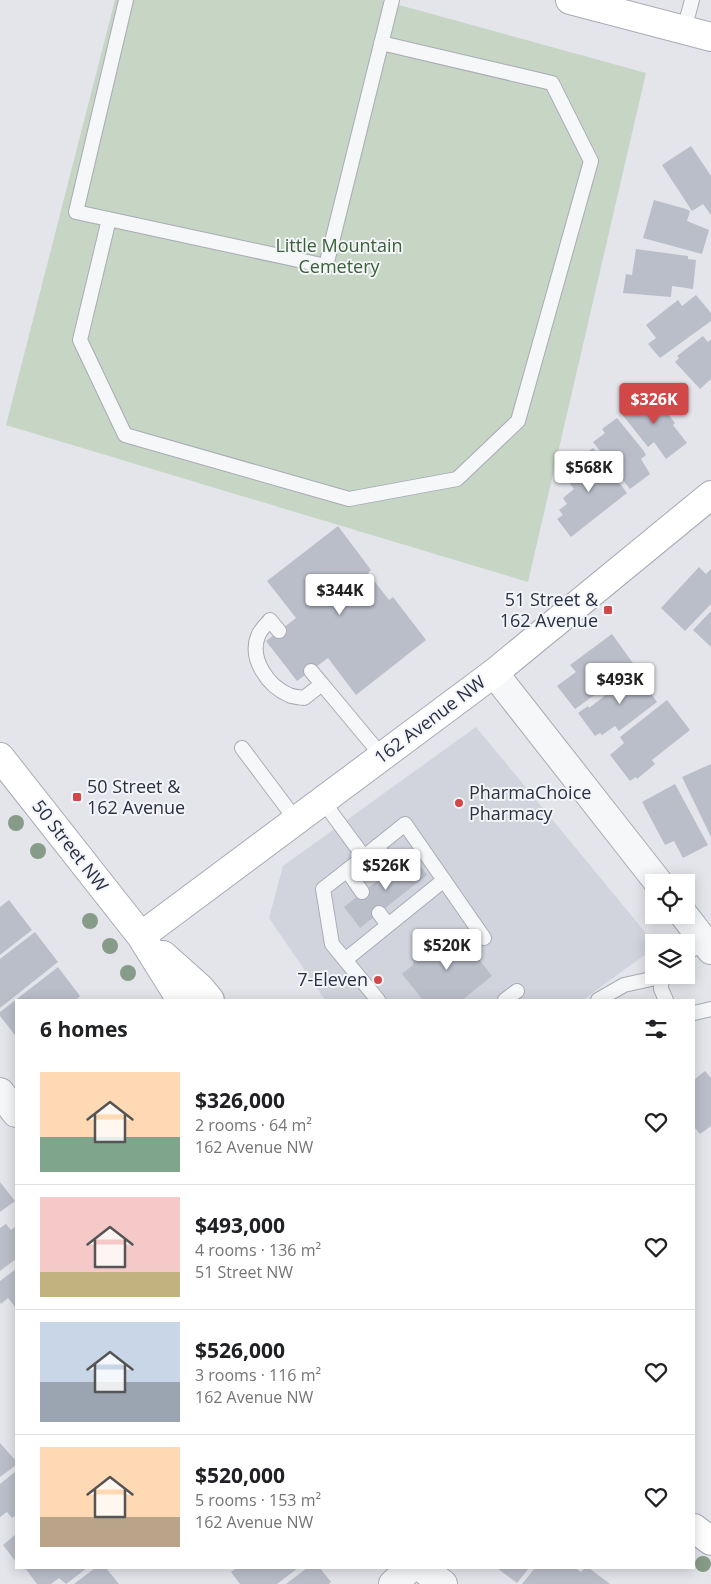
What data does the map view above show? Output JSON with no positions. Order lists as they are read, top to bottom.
{
  "streets": {
    "street": ["162 Avenue NW", "50 Street NW"]
  },
  "crossings": [
    ["162 Avenue NW", "50 Street NW"]
  ],
  "parks": ["Little Mountain Cemetery"],
  "places": {
    "transit": ["51 Street & 162 Avenue", "50 Street & 162 Avenue"],
    "other": ["PharmaChoice Pharmacy", "7-Eleven"]
  },
  "page": {
    "price": [
      "$326K",
      "$568K",
      "$344K",
      "$493K",
      "$526K",
      "$520K"
    ],
    "heading": "6 homes",
    "list": [
      {
        "name": "$326,000",
        "note": "2 rooms · 64 m² · 162 Avenue NW"
      },
      {
        "name": "$493,000",
        "note": "4 rooms · 136 m² · 51 Street NW"
      },
      {
        "name": "$526,000",
        "note": "3 rooms · 116 m² · 162 Avenue NW"
      },
      {
        "name": "$520,000",
        "note": "5 rooms · 153 m² · 162 Avenue NW"
      }
    ]
  }
}
